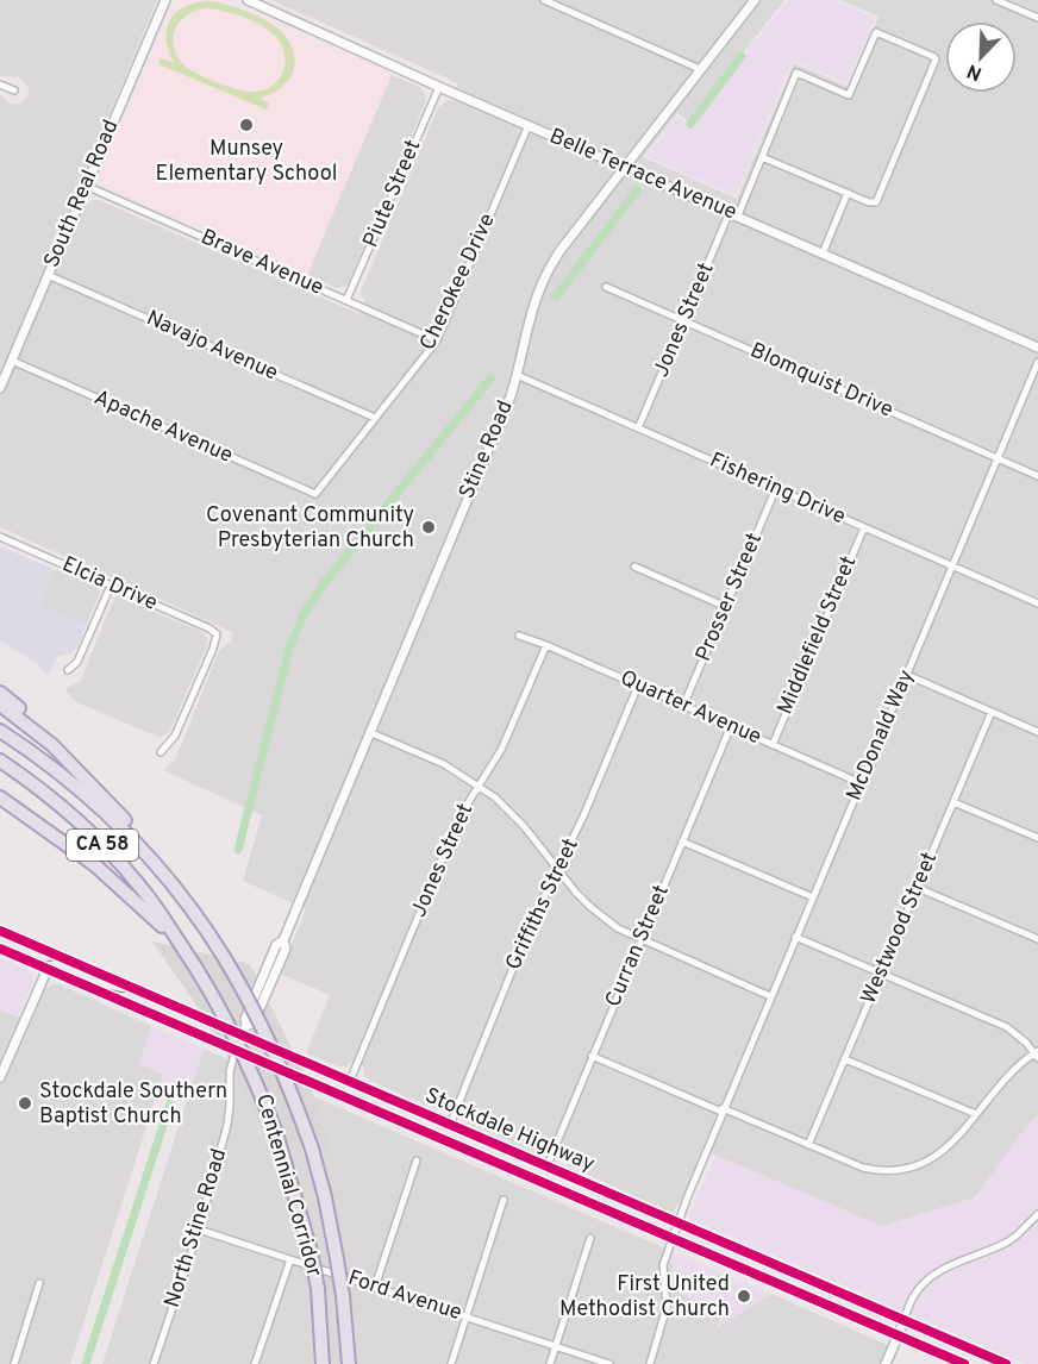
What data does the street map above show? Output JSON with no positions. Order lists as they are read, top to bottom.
{
  "streets": {
    "highway": ["CA 58", "Centennial Corridor"],
    "main road": ["Stockdale Highway"],
    "street": [
      "Belle Terrace Avenue",
      "South Real Road",
      "Piute Street",
      "Brave Avenue",
      "Cherokee Drive",
      "Jones Street",
      "Navajo Avenue",
      "Blomquist Drive",
      "Apache Avenue",
      "Stine Road",
      "Fishering Drive",
      "Elcia Drive",
      "Prosser Street",
      "Middlefield Street",
      "Quarter Avenue",
      "McDonald Way",
      "Griffiths Street",
      "Westwood Street",
      "Curran Street",
      "North Stine Road",
      "Ford Avenue"
    ]
  },
  "crossings": [
    ["Belle Terrace Avenue", "Piute Street"],
    ["Belle Terrace Avenue", "Cherokee Drive"],
    ["Belle Terrace Avenue", "Jones Street"],
    ["Belle Terrace Avenue", "Stine Road"],
    ["South Real Road", "Brave Avenue"],
    ["South Real Road", "Navajo Avenue"],
    ["South Real Road", "Apache Avenue"],
    ["Piute Street", "Brave Avenue"],
    ["Brave Avenue", "Cherokee Drive"],
    ["Cherokee Drive", "Navajo Avenue"],
    ["Cherokee Drive", "Apache Avenue"],
    ["Jones Street", "Blomquist Drive"],
    ["Jones Street", "Fishering Drive"],
    ["Jones Street", "Quarter Avenue"],
    ["Jones Street", "Stockdale Highway"],
    ["Blomquist Drive", "McDonald Way"],
    ["Stine Road", "Fishering Drive"],
    ["Stine Road", "Stockdale Highway"],
    ["Stine Road", "North Stine Road"],
    ["Fishering Drive", "Prosser Street"],
    ["Fishering Drive", "Middlefield Street"],
    ["Fishering Drive", "McDonald Way"],
    ["Prosser Street", "Quarter Avenue"],
    ["Middlefield Street", "Quarter Avenue"],
    ["Quarter Avenue", "McDonald Way"],
    ["Quarter Avenue", "Griffiths Street"],
    ["Quarter Avenue", "Curran Street"],
    ["McDonald Way", "Stockdale Highway"],
    ["Griffiths Street", "Stockdale Highway"],
    ["Curran Street", "Stockdale Highway"],
    ["Stockdale Highway", "North Stine Road"],
    ["North Stine Road", "Ford Avenue"]
  ],
  "places": [
    "Munsey Elementary School",
    "Covenant Community Presbyterian Church",
    "Stockdale Southern Baptist Church",
    "First United Methodist Church"
  ],
  "north": "bottom left"
}
